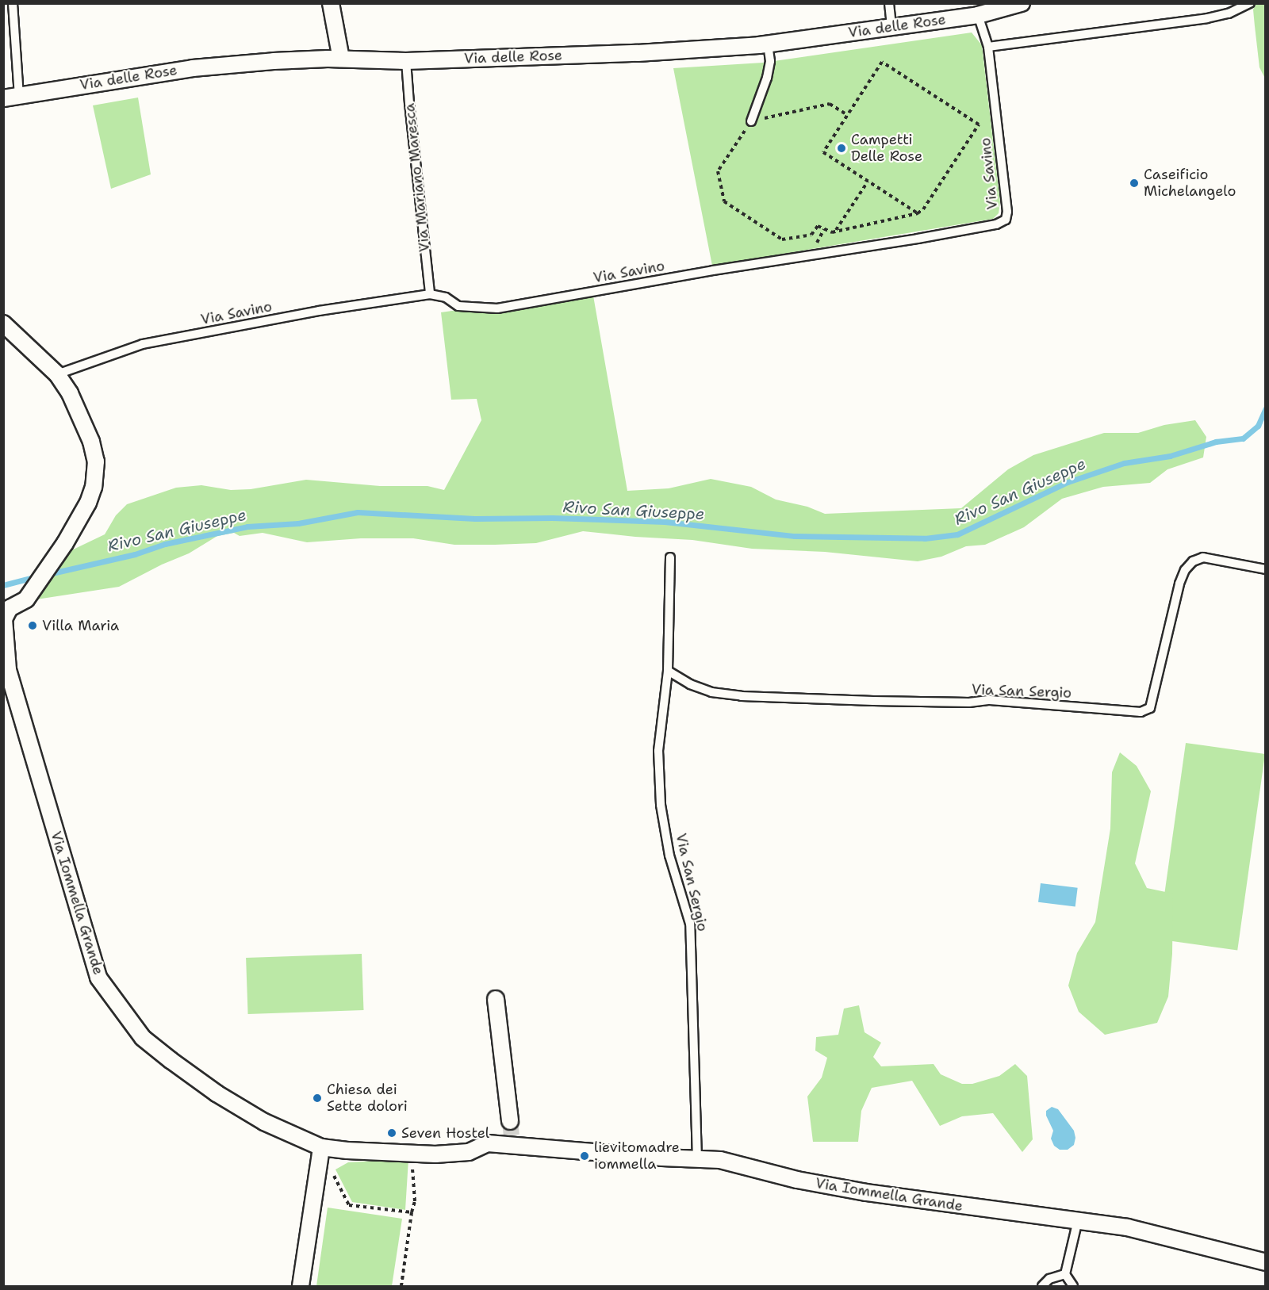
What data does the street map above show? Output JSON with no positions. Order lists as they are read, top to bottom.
{
  "streets": {
    "street": ["Via delle Rose", "Via Iommella Grande"],
    "lane": ["Via Savino", "Via Mariano Maresca", "Via San Sergio"]
  },
  "crossings": [
    ["Via delle Rose", "Via Savino"],
    ["Via delle Rose", "Via Mariano Maresca"],
    ["Via Savino", "Via Mariano Maresca"],
    ["Via Savino", "Via Iommella Grande"],
    ["Via San Sergio", "Via Iommella Grande"]
  ],
  "water": ["Rivo San Giuseppe"],
  "places": [
    "Campetti Delle Rose",
    "Caseificio Michelangelo",
    "Villa Maria",
    "Chiesa dei Sette dolori",
    "Seven Hostel",
    "lievitomadre iommella"
  ]
}
